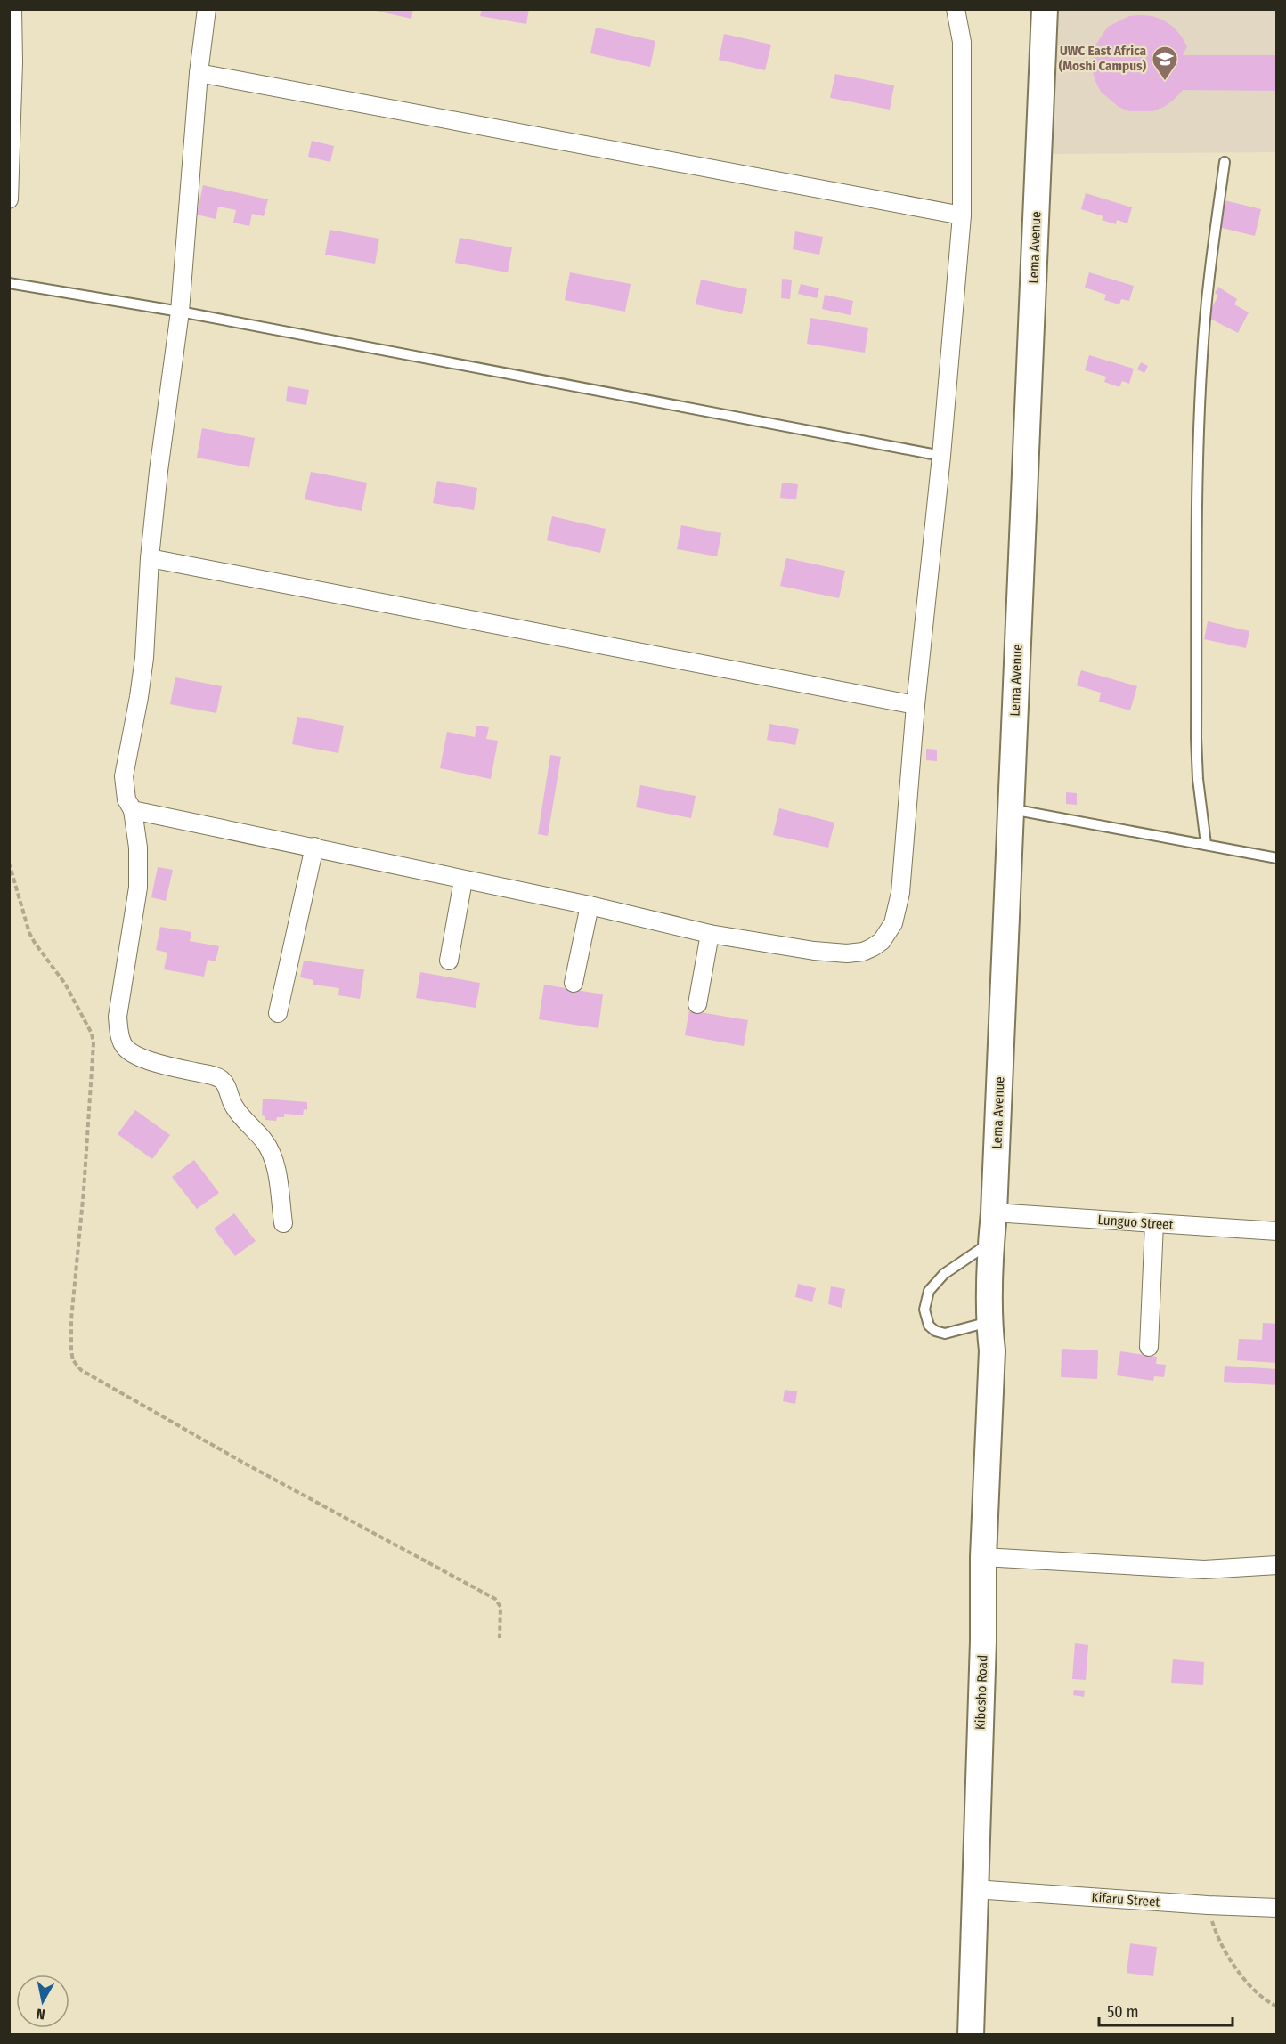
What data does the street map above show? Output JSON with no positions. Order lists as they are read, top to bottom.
{
  "streets": {
    "main road": ["Lema Avenue", "Kibosho Road"],
    "street": ["Lunguo Street", "Kifaru Street"]
  },
  "crossings": [
    ["Lema Avenue", "Lunguo Street"],
    ["Lema Avenue", "Kibosho Road"],
    ["Kibosho Road", "Kifaru Street"]
  ],
  "places": {
    "school or university": ["UWC East Africa (Moshi Campus)"]
  },
  "scale_bar": "50 m",
  "north": "bottom"
}
